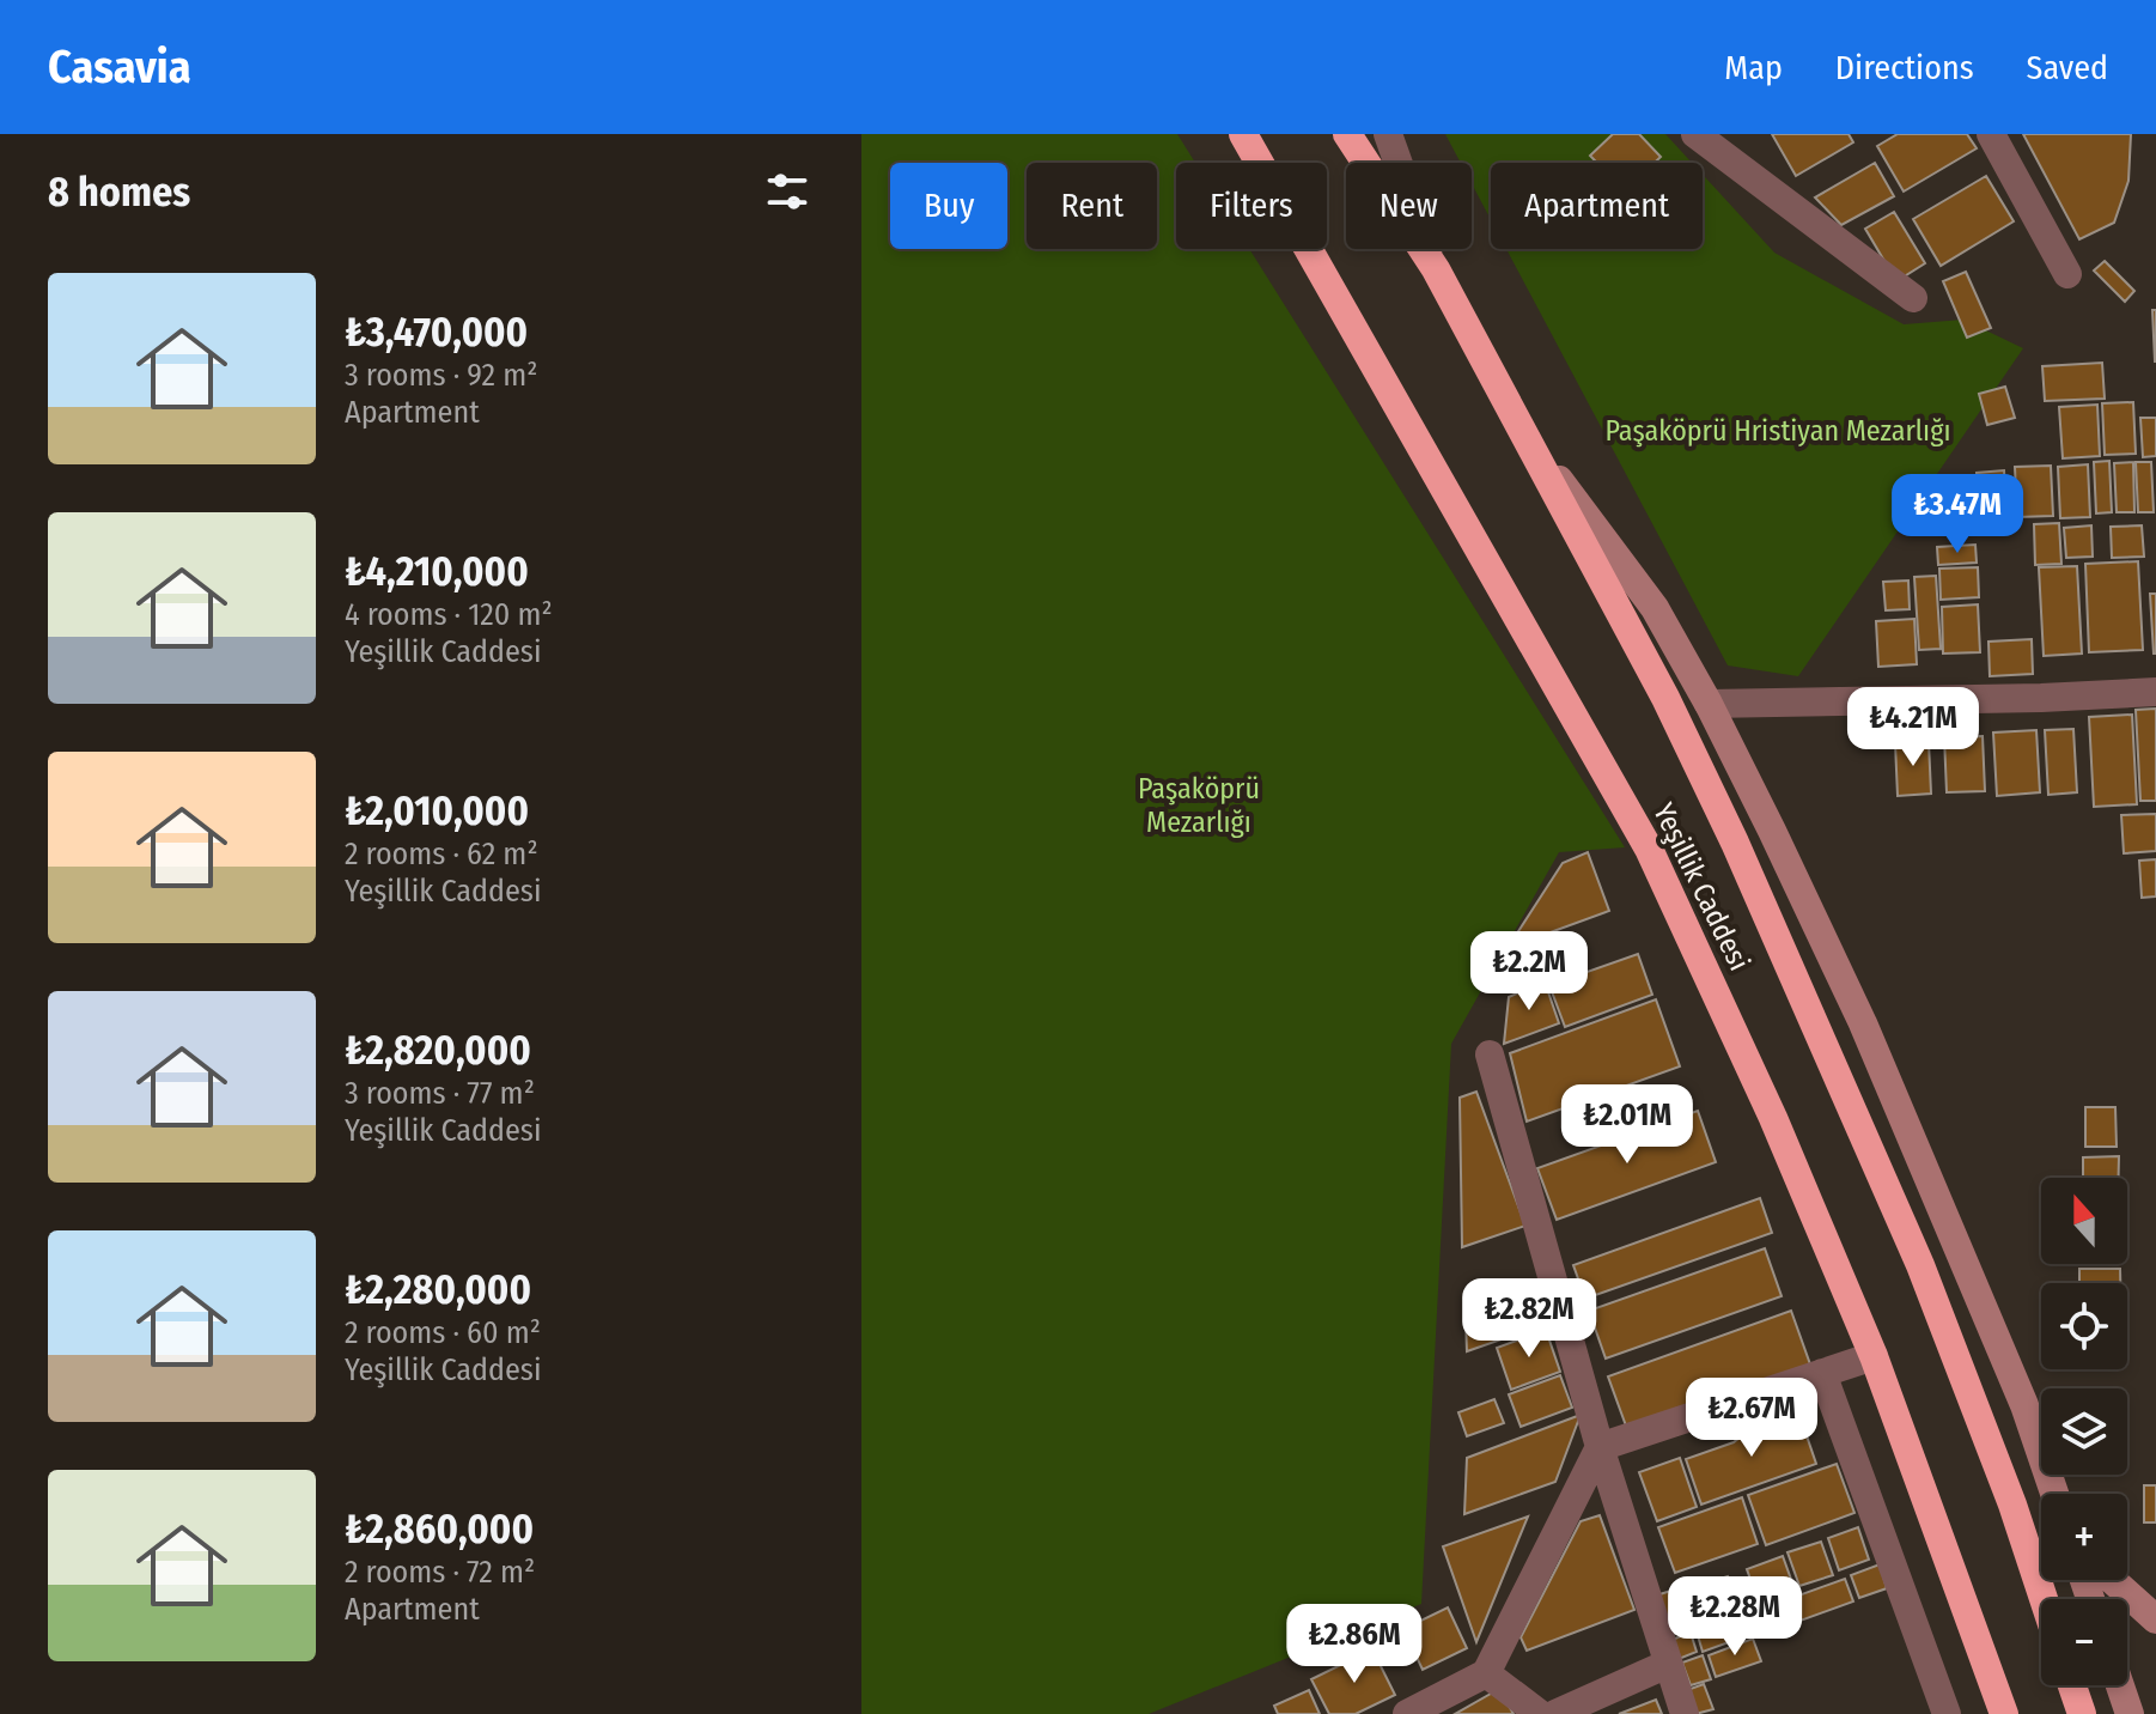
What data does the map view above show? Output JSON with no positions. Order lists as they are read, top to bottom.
{
  "streets": {
    "highway": ["Yeşillik Caddesi"]
  },
  "parks": ["Paşaköprü Hristiyan Mezarlığı", "Paşaköprü Mezarlığı"],
  "north": "top",
  "page": {
    "header": "Casavia",
    "nav": ["Map", "Directions", "Saved"],
    "heading": "8 homes",
    "chip": [
      "Buy",
      "Rent",
      "Filters",
      "New",
      "Apartment"
    ],
    "list": [
      {
        "name": "₺3,470,000",
        "note": "3 rooms · 92 m² · Apartment"
      },
      {
        "name": "₺4,210,000",
        "note": "4 rooms · 120 m² · Yeşillik Caddesi"
      },
      {
        "name": "₺2,010,000",
        "note": "2 rooms · 62 m² · Yeşillik Caddesi"
      },
      {
        "name": "₺2,820,000",
        "note": "3 rooms · 77 m² · Yeşillik Caddesi"
      },
      {
        "name": "₺2,280,000",
        "note": "2 rooms · 60 m² · Yeşillik Caddesi"
      },
      {
        "name": "₺2,860,000",
        "note": "2 rooms · 72 m² · Apartment"
      }
    ],
    "price": [
      "₺3.47M",
      "₺4.21M",
      "₺2.2M",
      "₺2.01M",
      "₺2.82M",
      "₺2.67M",
      "₺2.28M",
      "₺2.86M"
    ],
    "map_buttons": ["+", "−"]
  }
}
